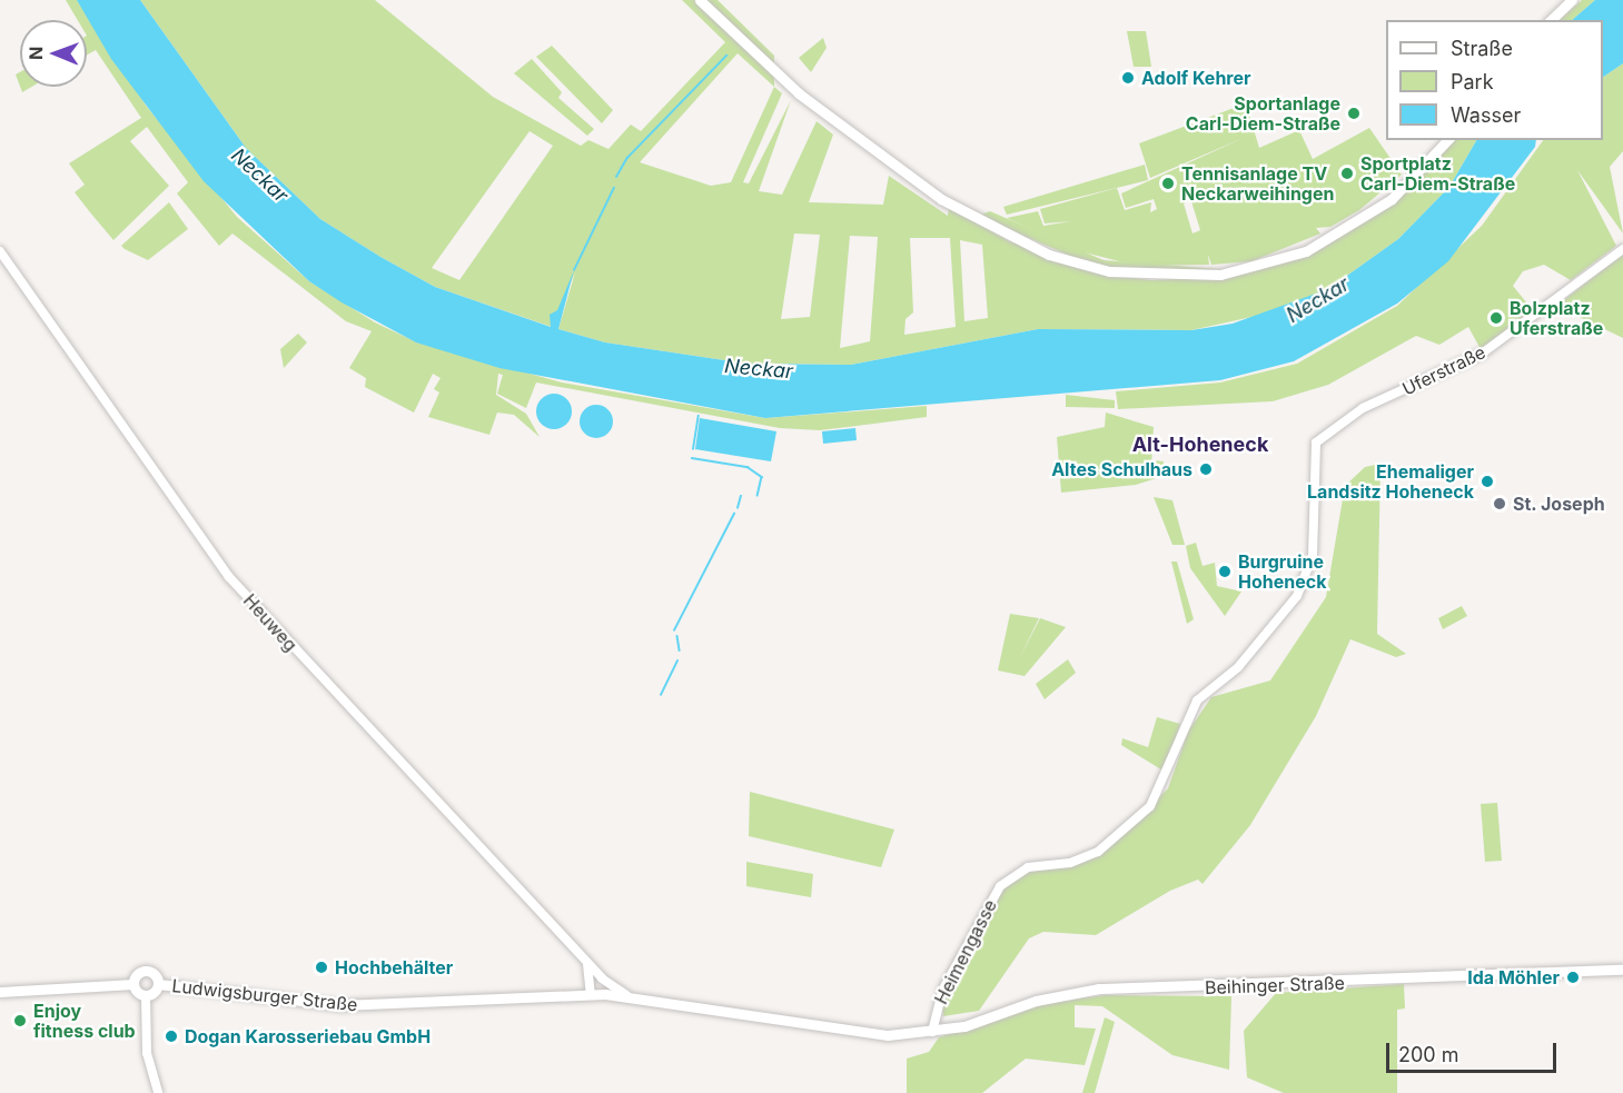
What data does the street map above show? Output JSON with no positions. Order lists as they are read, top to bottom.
{
  "streets": {
    "main road": ["Beihinger Straße", "Ludwigsburger Straße"],
    "street": ["Uferstraße", "Heuweg", "Heimengasse"]
  },
  "crossings": [
    ["Uferstraße", "Heimengasse"],
    ["Heuweg", "Beihinger Straße"],
    ["Heuweg", "Ludwigsburger Straße"],
    ["Heimengasse", "Beihinger Straße"],
    ["Beihinger Straße", "Ludwigsburger Straße"]
  ],
  "districts": ["Alt-Hoheneck"],
  "water": ["Neckar"],
  "places": [
    "Adolf Kehrer",
    "Sportanlage Carl-Diem-Straße",
    "Sportplatz Carl-Diem-Straße",
    "Tennisanlage TV Neckarweihingen",
    "Bolzplatz Uferstraße",
    "Altes Schulhaus",
    "Ehemaliger Landsitz Hoheneck",
    "St. Joseph",
    "Burgruine Hoheneck",
    "Hochbehälter",
    "Ida Möhler",
    "Enjoy fitness club",
    "Dogan Karosseriebau GmbH"
  ],
  "legend": ["Straße", "Park", "Wasser"],
  "scale_bar": "200 m",
  "north": "left"
}
